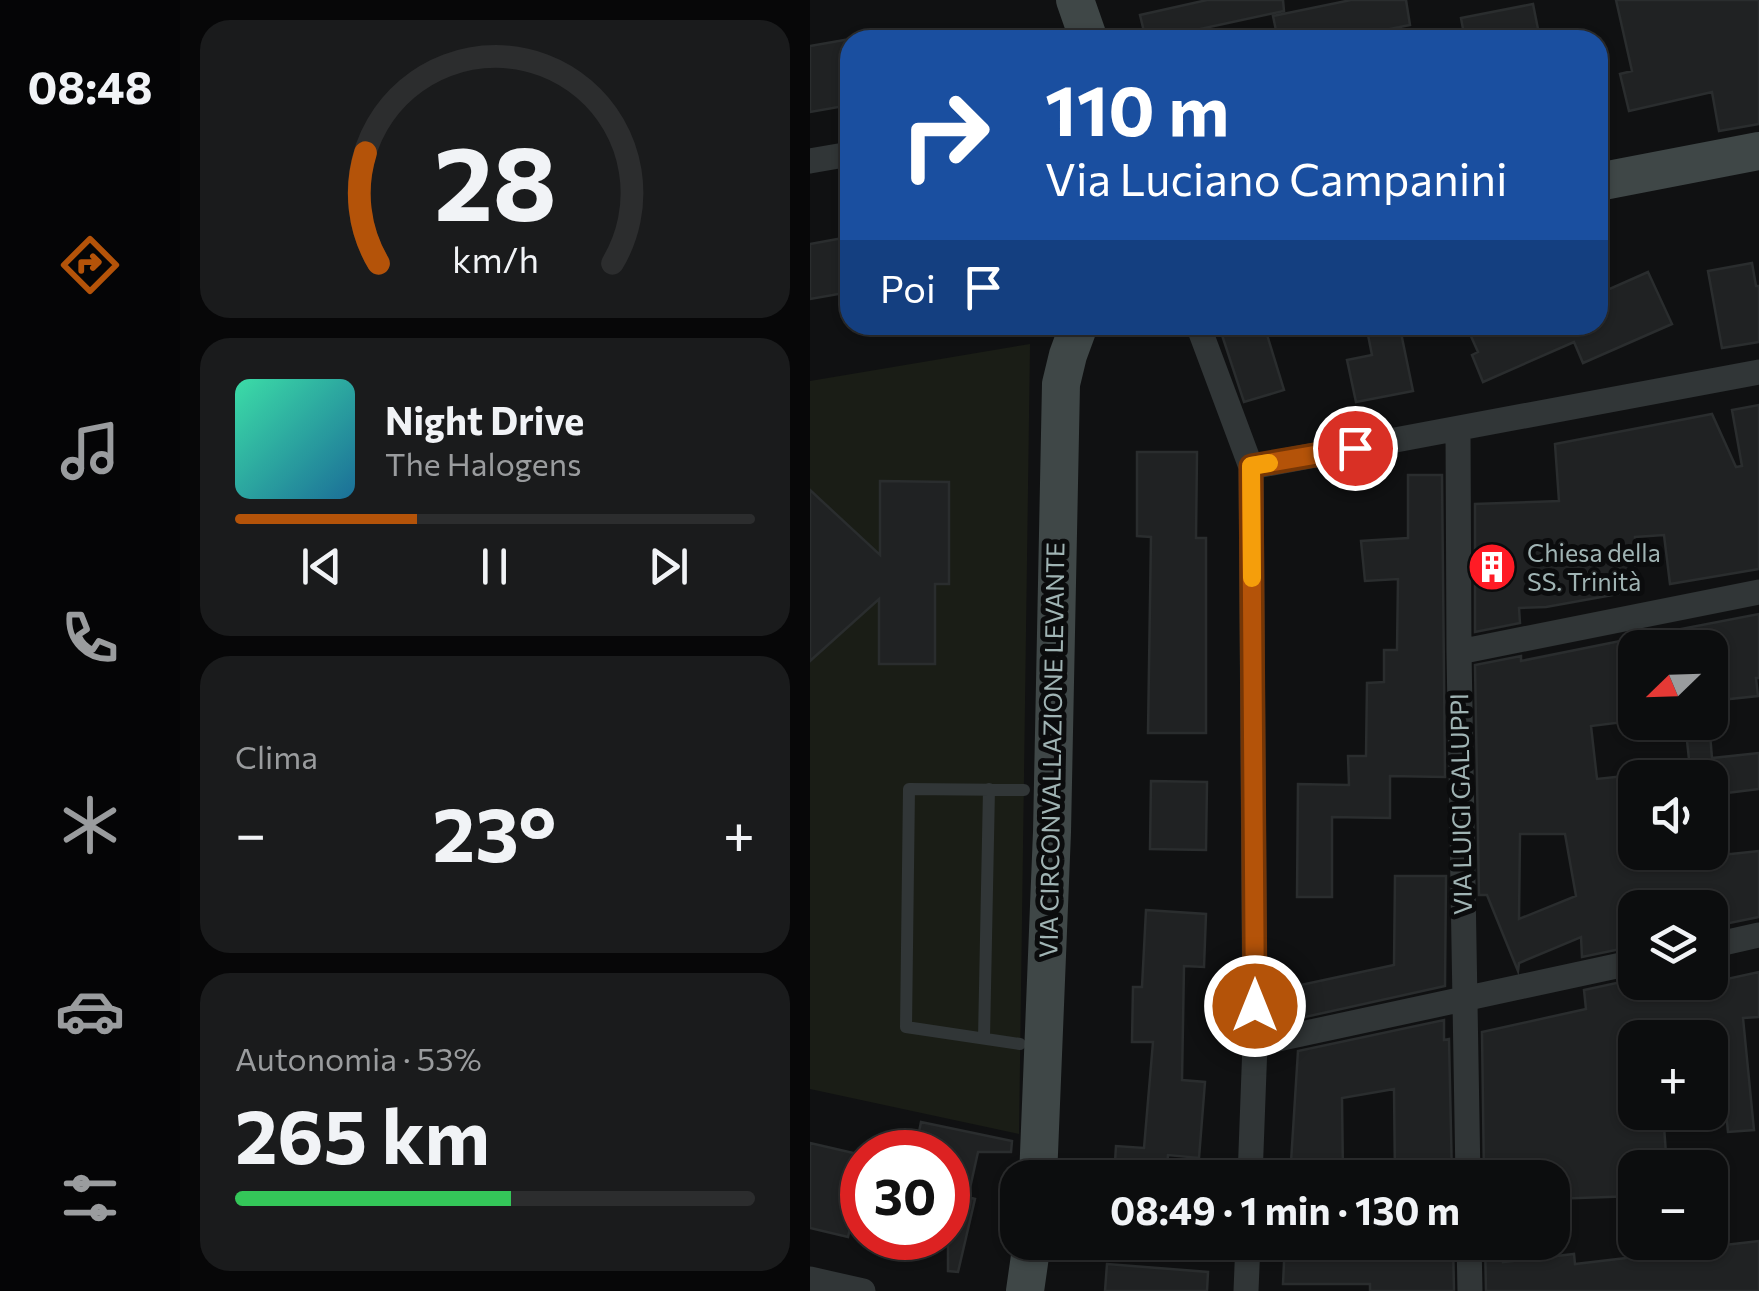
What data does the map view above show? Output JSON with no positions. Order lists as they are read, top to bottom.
{
  "streets": {
    "main road": ["VIA CIRCONVALLAZIONE LEVANTE"],
    "street": ["VIA LUIGI GALUPPI"]
  },
  "places": {
    "building": ["Chiesa della SS. Trinità"]
  },
  "north": "bottom left",
  "page": {
    "tabs": "08:48",
    "turn": ["110 m", "Via Luciano Campanini"],
    "then": "Poi",
    "song": ["Night Drive", "The Halogens"],
    "map_buttons": ["+", "−"],
    "tile": [
      "Clima",
      ["Autonomia · 53%", "265 km"]
    ],
    "heat": ["−", "23°", "+"],
    "limit": "30",
    "trip": "08:49 · 1 min · 130 m",
    "gauge": ["28", "km/h"]
  }
}
